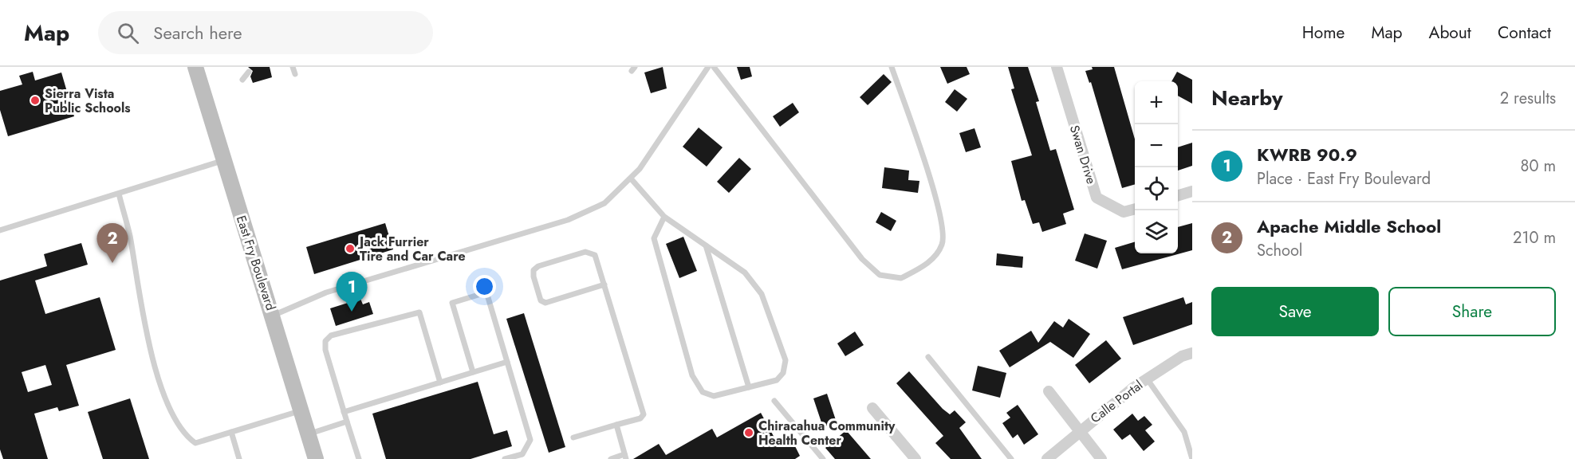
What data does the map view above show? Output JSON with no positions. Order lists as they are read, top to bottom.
{
  "streets": {
    "main road": ["East Fry Boulevard"],
    "street": ["Swan Drive", "Calle Portal"]
  },
  "places": ["Sierra Vista Public Schools", "Jack Furrier Tire and Car Care", "Chiracahua Community Health Center"],
  "page": {
    "header": "Map",
    "search": "Search here",
    "nav": [
      "Home",
      "Map",
      "About",
      "Contact"
    ],
    "heading": ["Nearby", "2 results"],
    "map_buttons": ["+", "−"],
    "list": [
      {
        "mark": "1",
        "name": "KWRB 90.9",
        "note": "Place · East Fry Boulevard",
        "value": "80 m"
      },
      {
        "mark": "2",
        "name": "Apache Middle School",
        "note": "School",
        "value": "210 m"
      }
    ],
    "pins": ["2", "1"],
    "buttons": ["Save", "Share"]
  }
}
